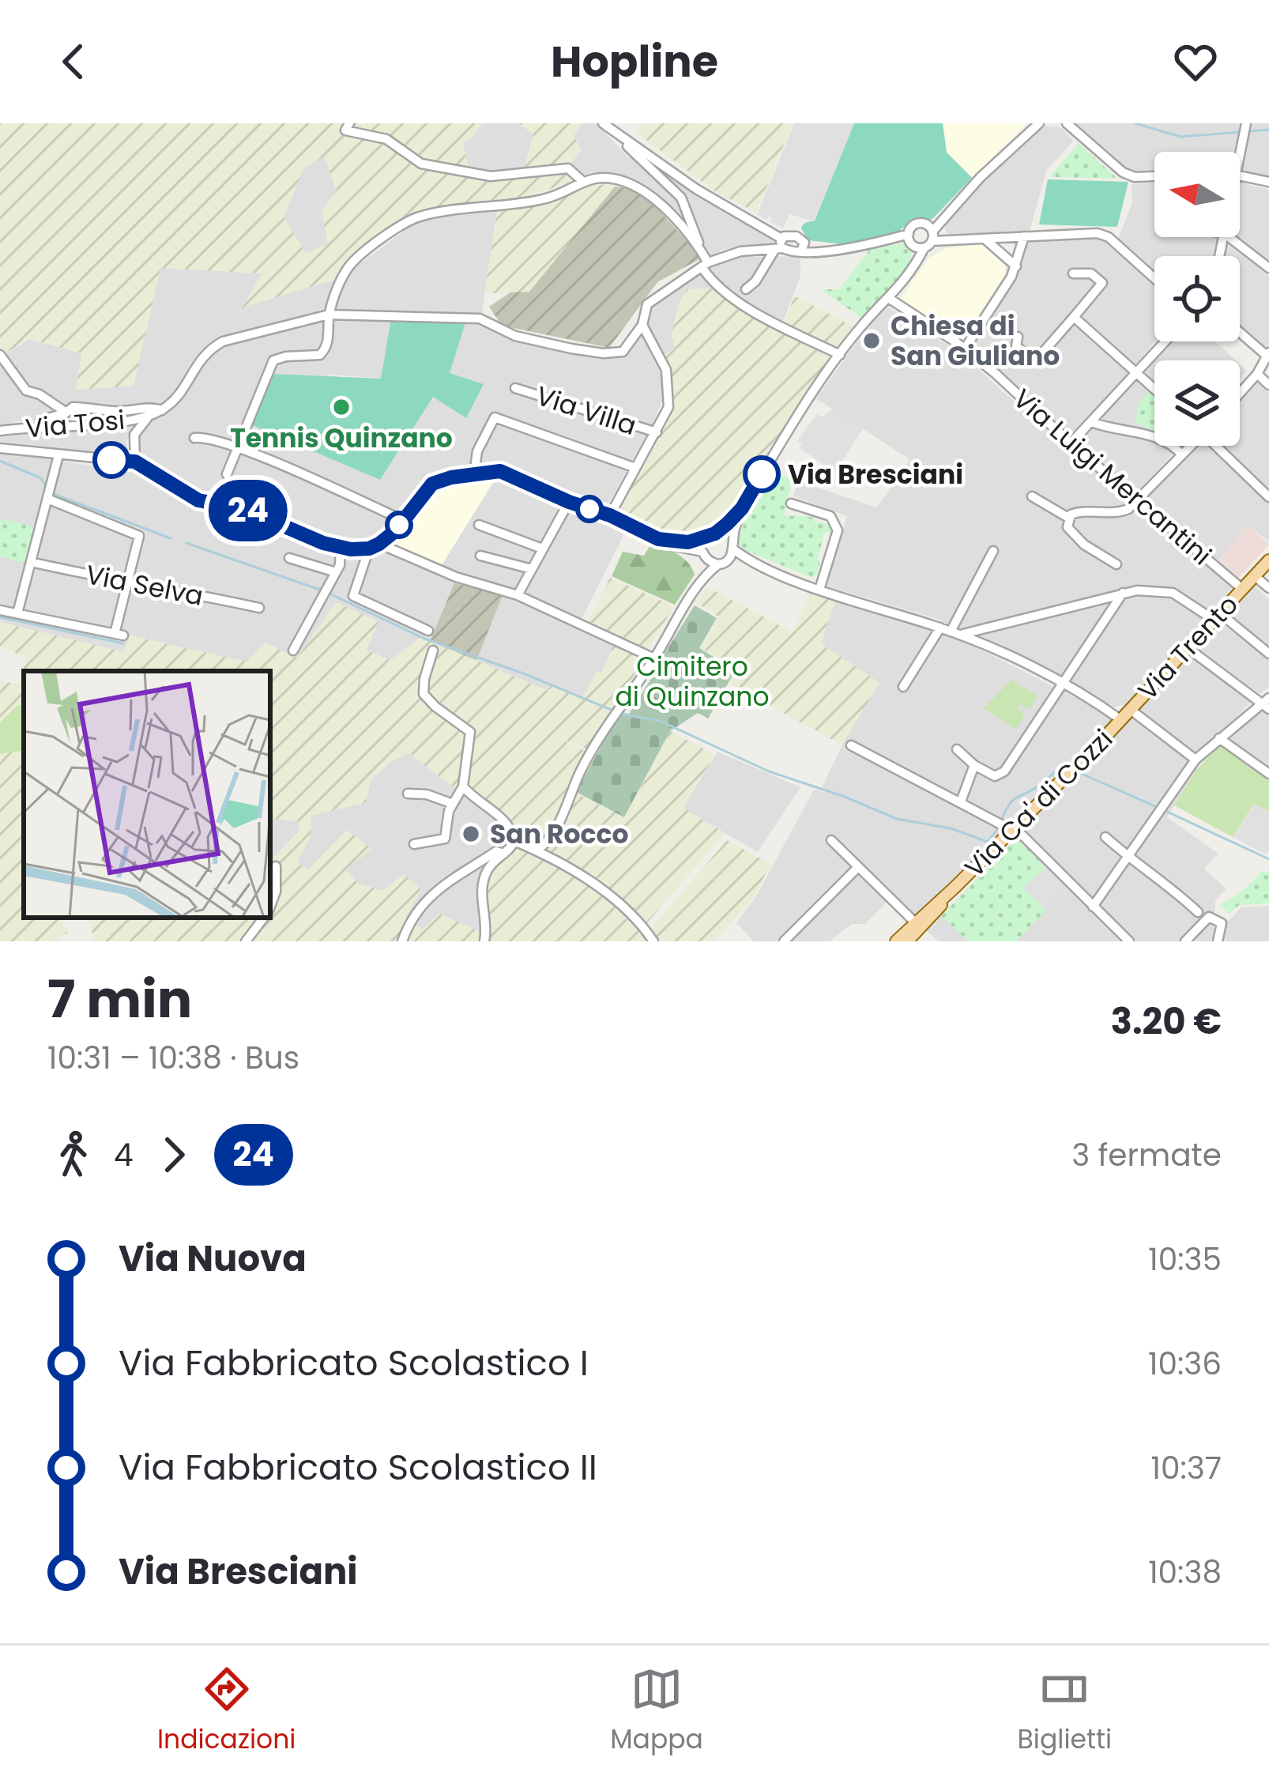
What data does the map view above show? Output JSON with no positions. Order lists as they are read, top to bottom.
{
  "streets": {
    "main road": ["Via Trento", "Via Ca' di Cozzi"],
    "street": [
      "Via Villa",
      "Via Tosi",
      "Via Luigi Mercantini",
      "Via Selva"
    ]
  },
  "crossings": [
    ["Via Luigi Mercantini", "Via Trento"],
    ["Via Trento", "Via Ca' di Cozzi"]
  ],
  "parks": ["Cimitero di Quinzano"],
  "places": [
    "Chiesa di San Giuliano",
    "Tennis Quinzano",
    "Via Bresciani",
    "San Rocco"
  ],
  "lines": ["bus line 24"],
  "north": "left",
  "page": {
    "header": "Hopline",
    "on_map": "24",
    "heading": ["7 min", "10:31 – 10:38 · Bus", "3.20 €"],
    "legs": ["4", "24", "3 fermate"],
    "list": [
      {
        "name": "Via Nuova",
        "value": "10:35"
      },
      {
        "name": "Via Fabbricato Scolastico I",
        "value": "10:36"
      },
      {
        "name": "Via Fabbricato Scolastico II",
        "value": "10:37"
      },
      {
        "name": "Via Bresciani",
        "value": "10:38"
      }
    ],
    "tabs": ["Indicazioni", "Mappa", "Biglietti"]
  }
}
